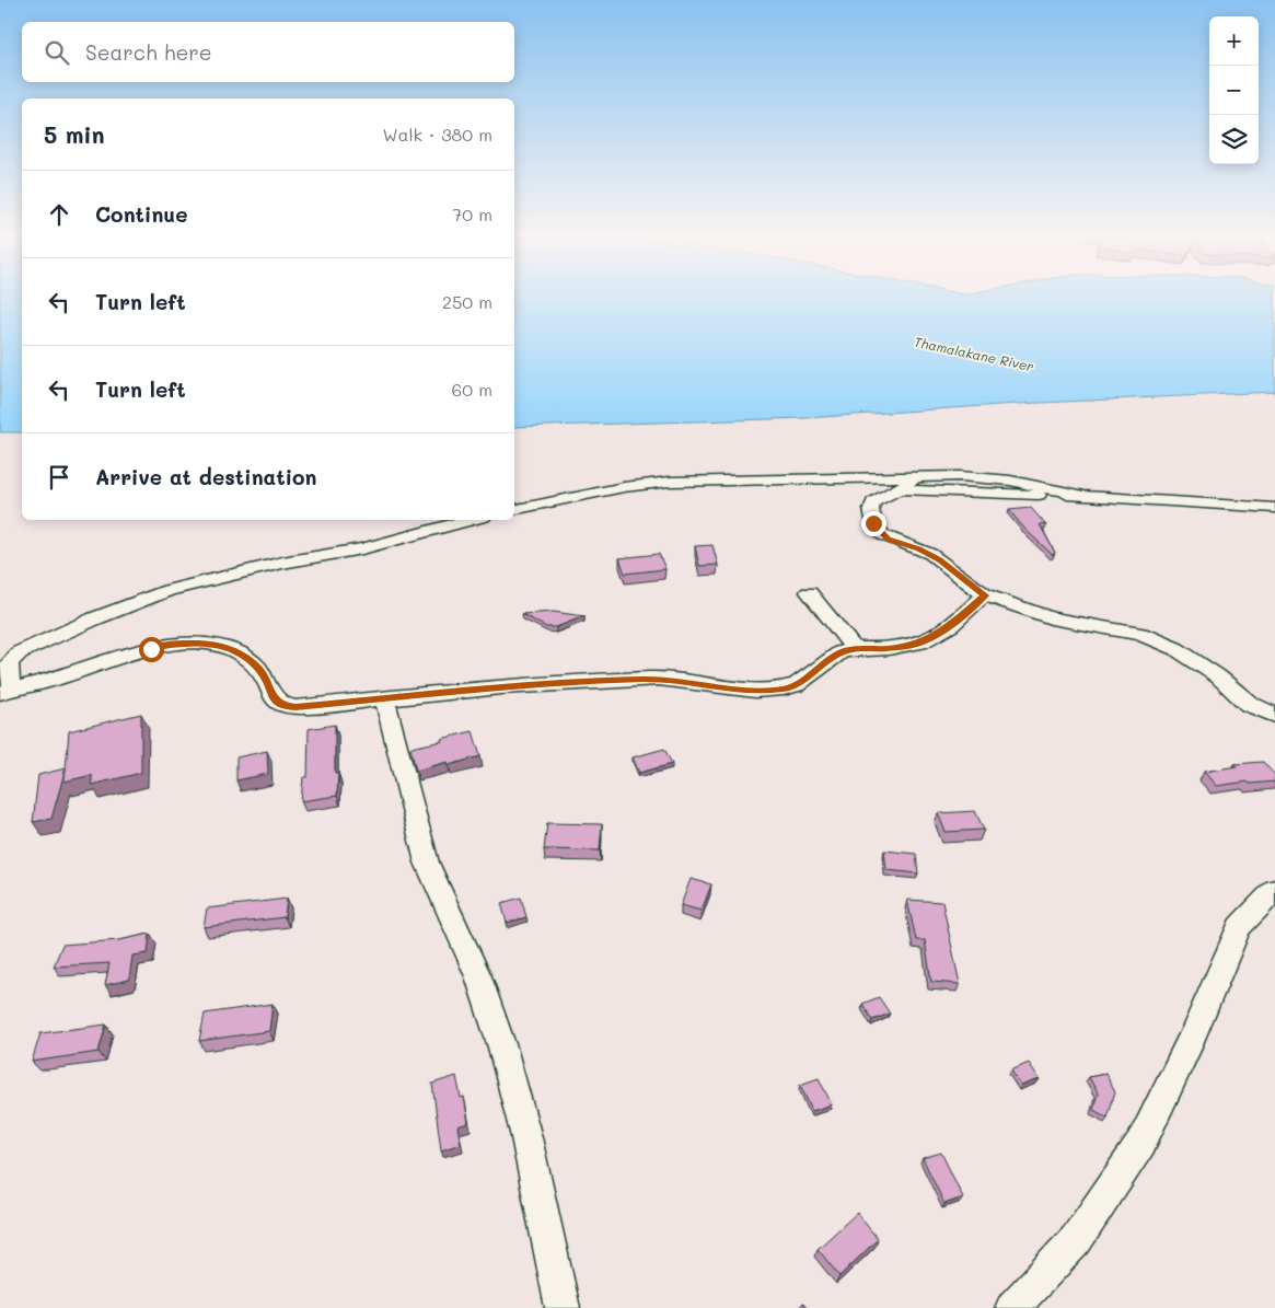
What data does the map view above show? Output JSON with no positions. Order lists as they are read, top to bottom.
{
  "water": ["Thamalakane River"],
  "page": {
    "map_buttons": ["+", "−"],
    "search": "Search here",
    "heading": ["5 min", "Walk · 380 m"],
    "list": [
      ["Continue", "70 m"],
      ["Turn left", "250 m"],
      ["Turn left", "60 m"],
      "Arrive at destination"
    ]
  }
}
